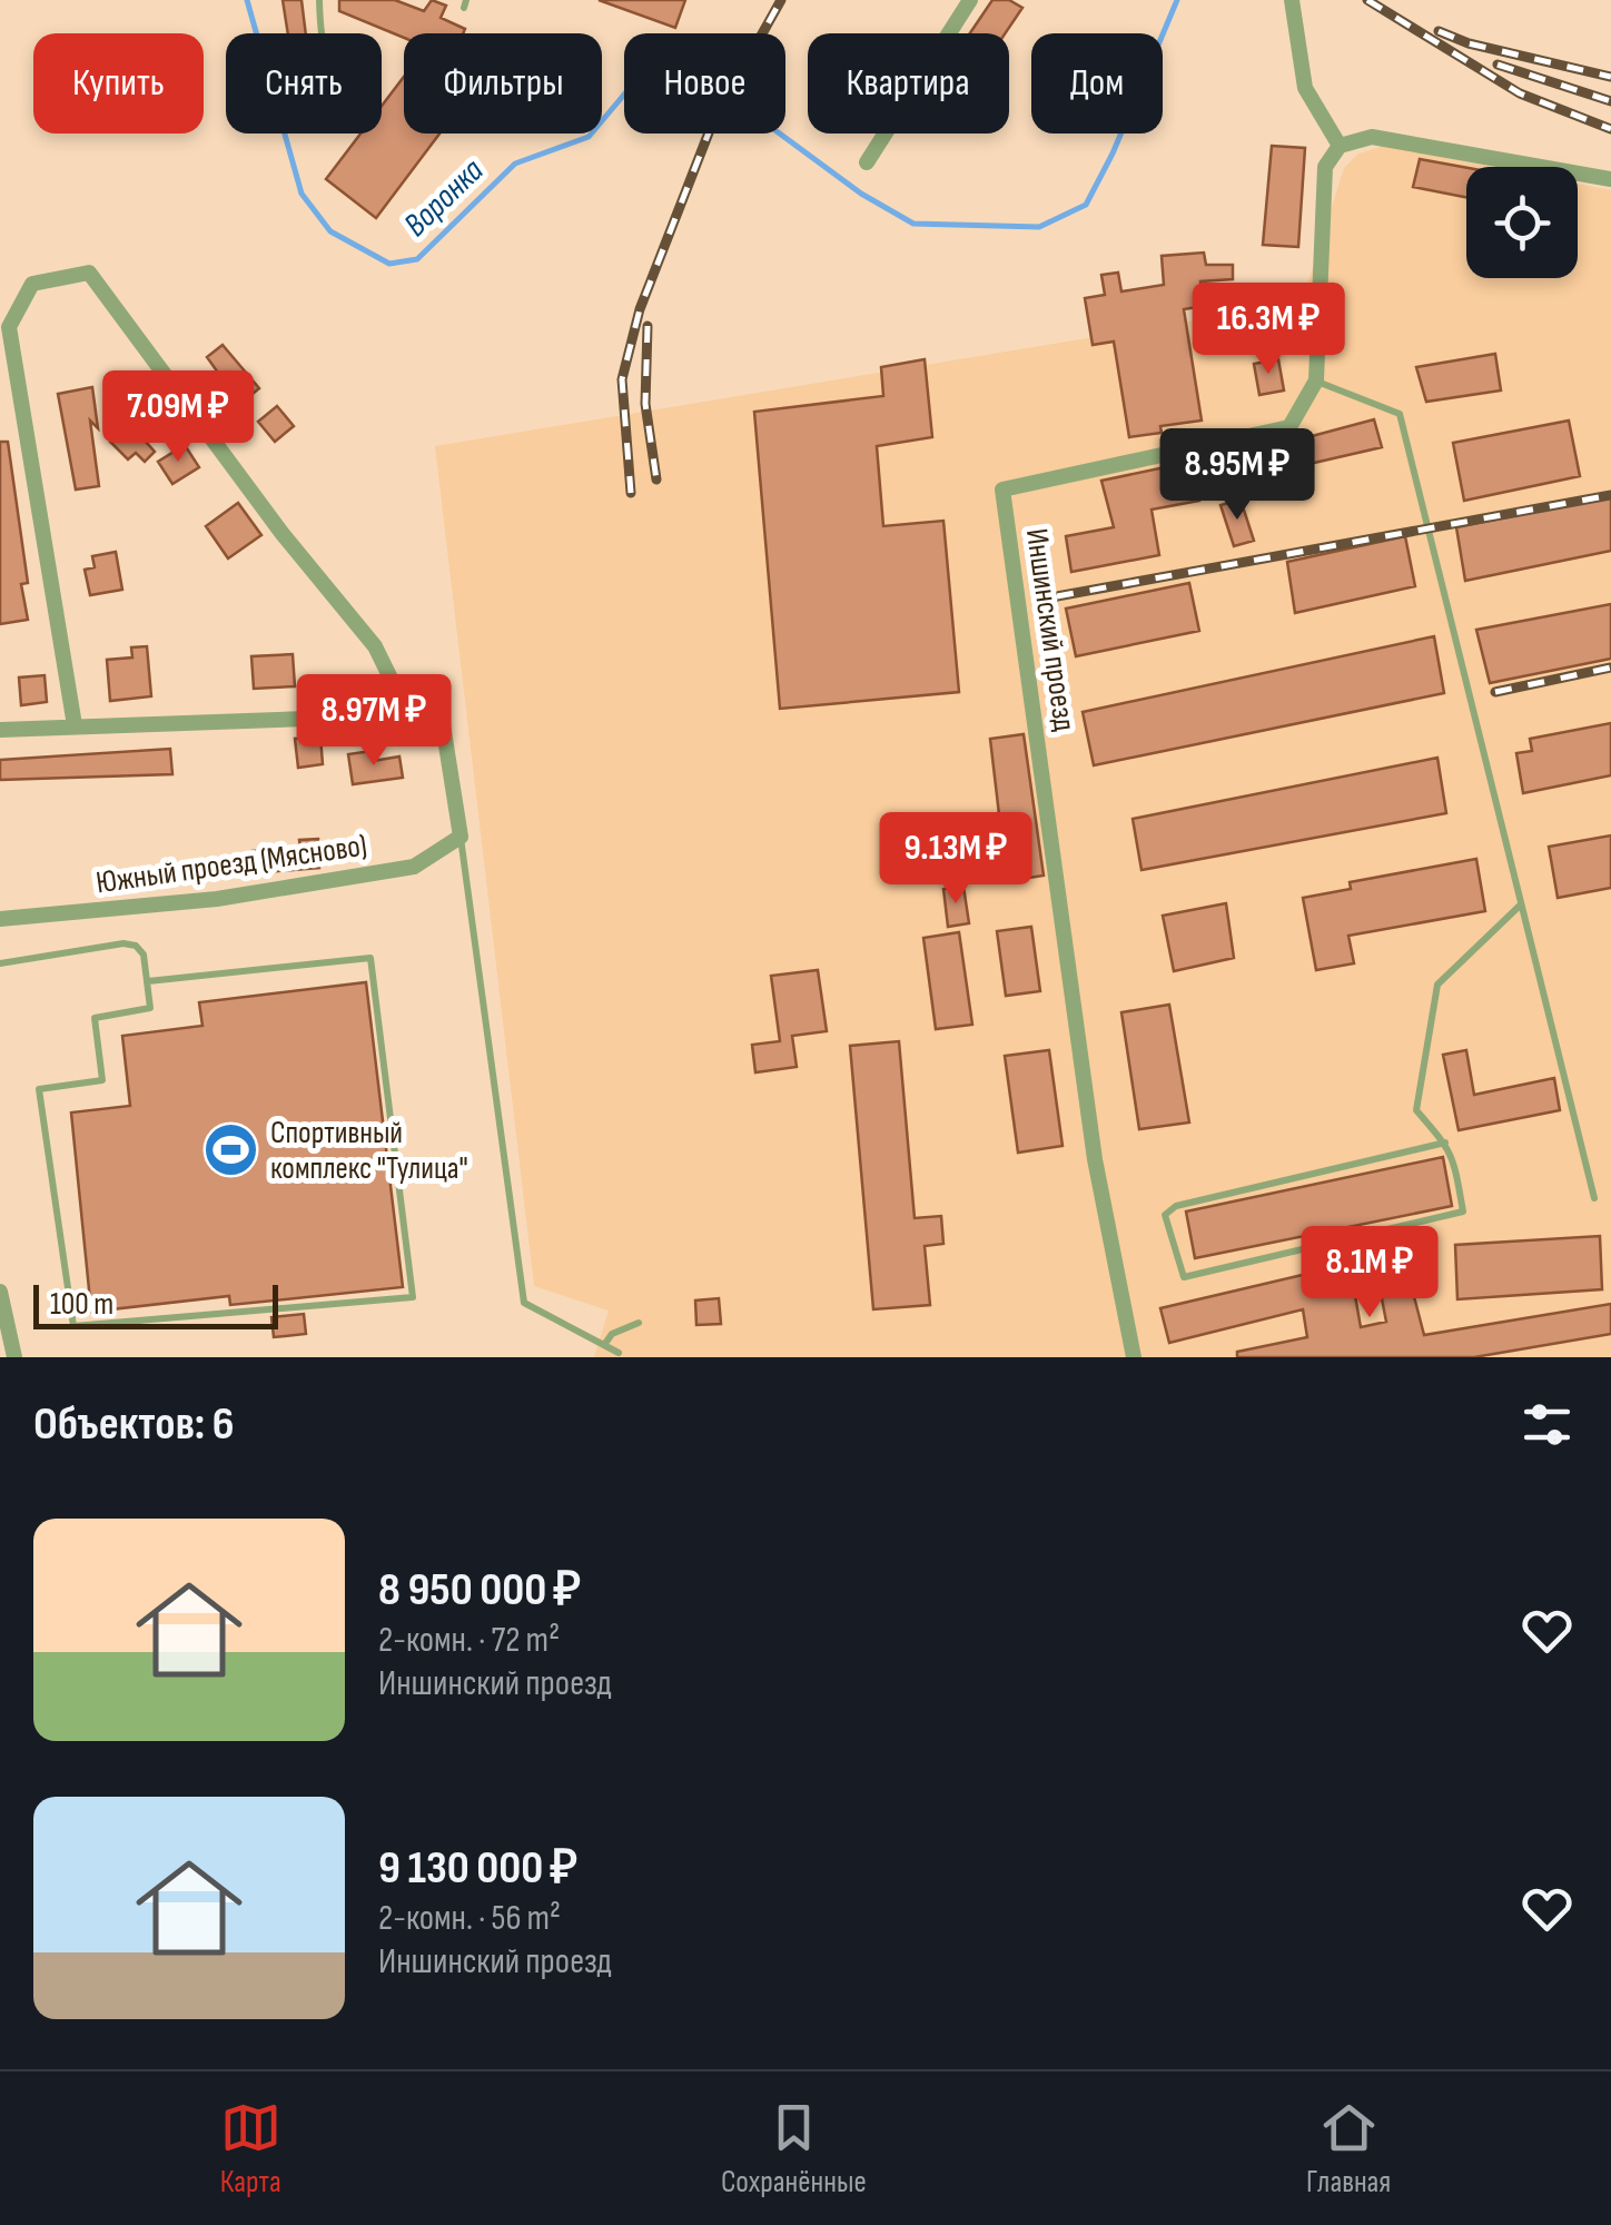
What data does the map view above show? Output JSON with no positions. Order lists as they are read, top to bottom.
{
  "streets": {
    "street": ["Иншинский проезд", "Южный проезд (Мясново)"]
  },
  "water": ["Воронка"],
  "places": {
    "sports": ["Спортивный комплекс \"Тулица\""]
  },
  "scale_bar": "100 m",
  "page": {
    "chip": [
      "Купить",
      "Снять",
      "Фильтры",
      "Новое",
      "Квартира",
      "Дом"
    ],
    "price": [
      "16.3M ₽",
      "7.09M ₽",
      "8.95M ₽",
      "8.97M ₽",
      "9.13M ₽",
      "8.1M ₽"
    ],
    "scale": "100 m",
    "heading": "Объектов: 6",
    "list": [
      {
        "name": "8 950 000 ₽",
        "note": "2-комн. · 72 m² · Иншинский проезд"
      },
      {
        "name": "9 130 000 ₽",
        "note": "2-комн. · 56 m² · Иншинский проезд"
      }
    ],
    "tabs": ["Карта", "Сохранённые", "Главная"]
  }
}
